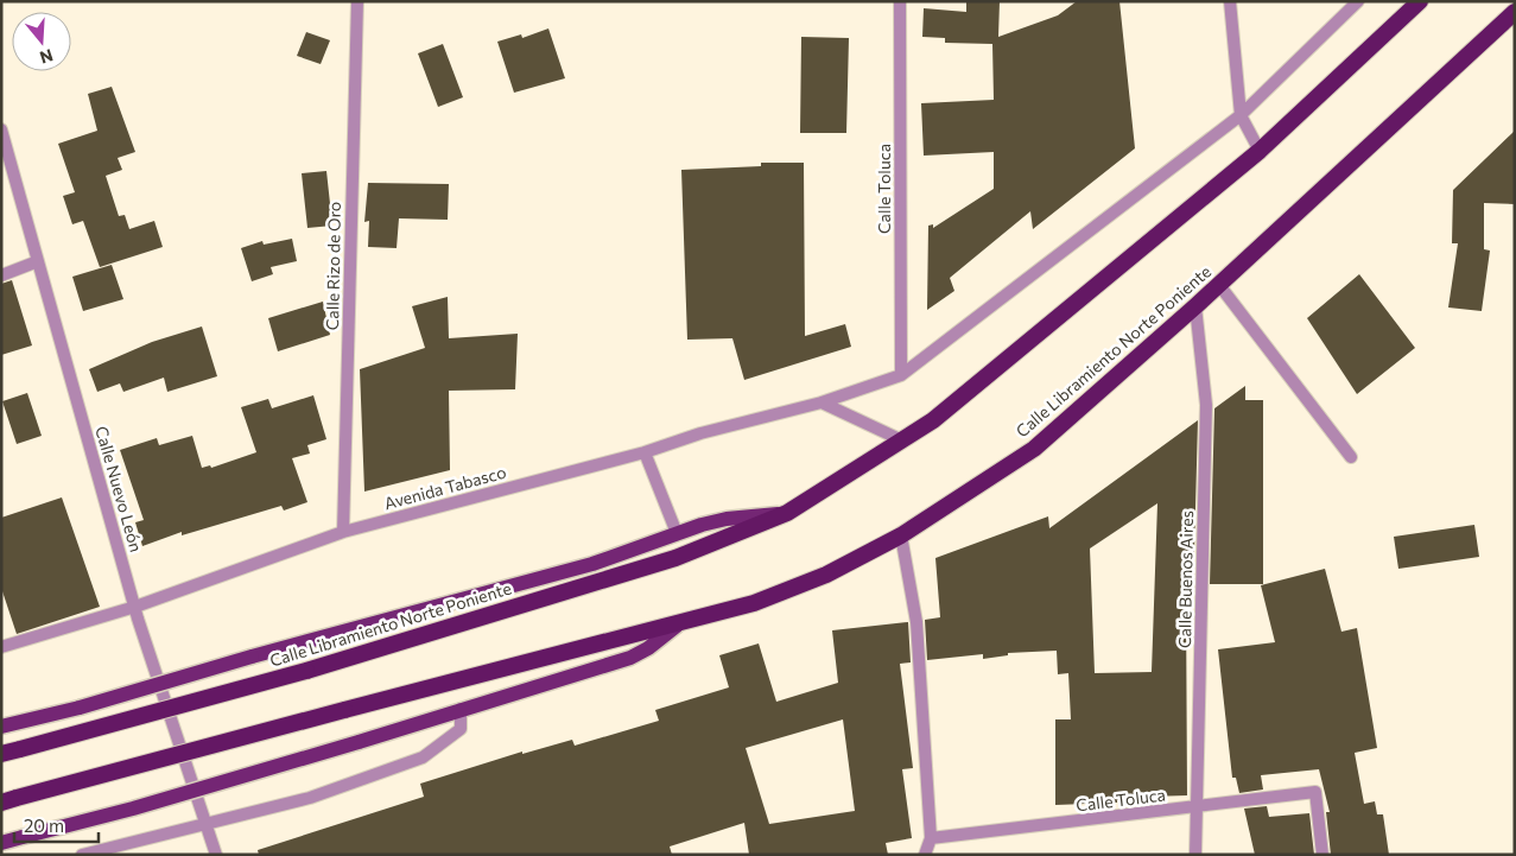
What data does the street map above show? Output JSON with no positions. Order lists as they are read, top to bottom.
{
  "streets": {
    "highway": ["Calle Libramiento Norte Poniente"],
    "street": [
      "Calle Toluca",
      "Calle Rizo de Oro",
      "Avenida Tabasco",
      "Calle Nuevo León",
      "Calle Buenos Aires"
    ]
  },
  "crossings": [
    ["Calle Toluca", "Avenida Tabasco"],
    ["Calle Toluca", "Calle Buenos Aires"],
    ["Calle Rizo de Oro", "Avenida Tabasco"],
    ["Calle Libramiento Norte Poniente", "Calle Buenos Aires"],
    ["Avenida Tabasco", "Calle Nuevo León"]
  ],
  "scale_bar": "20 m",
  "north": "bottom"
}
